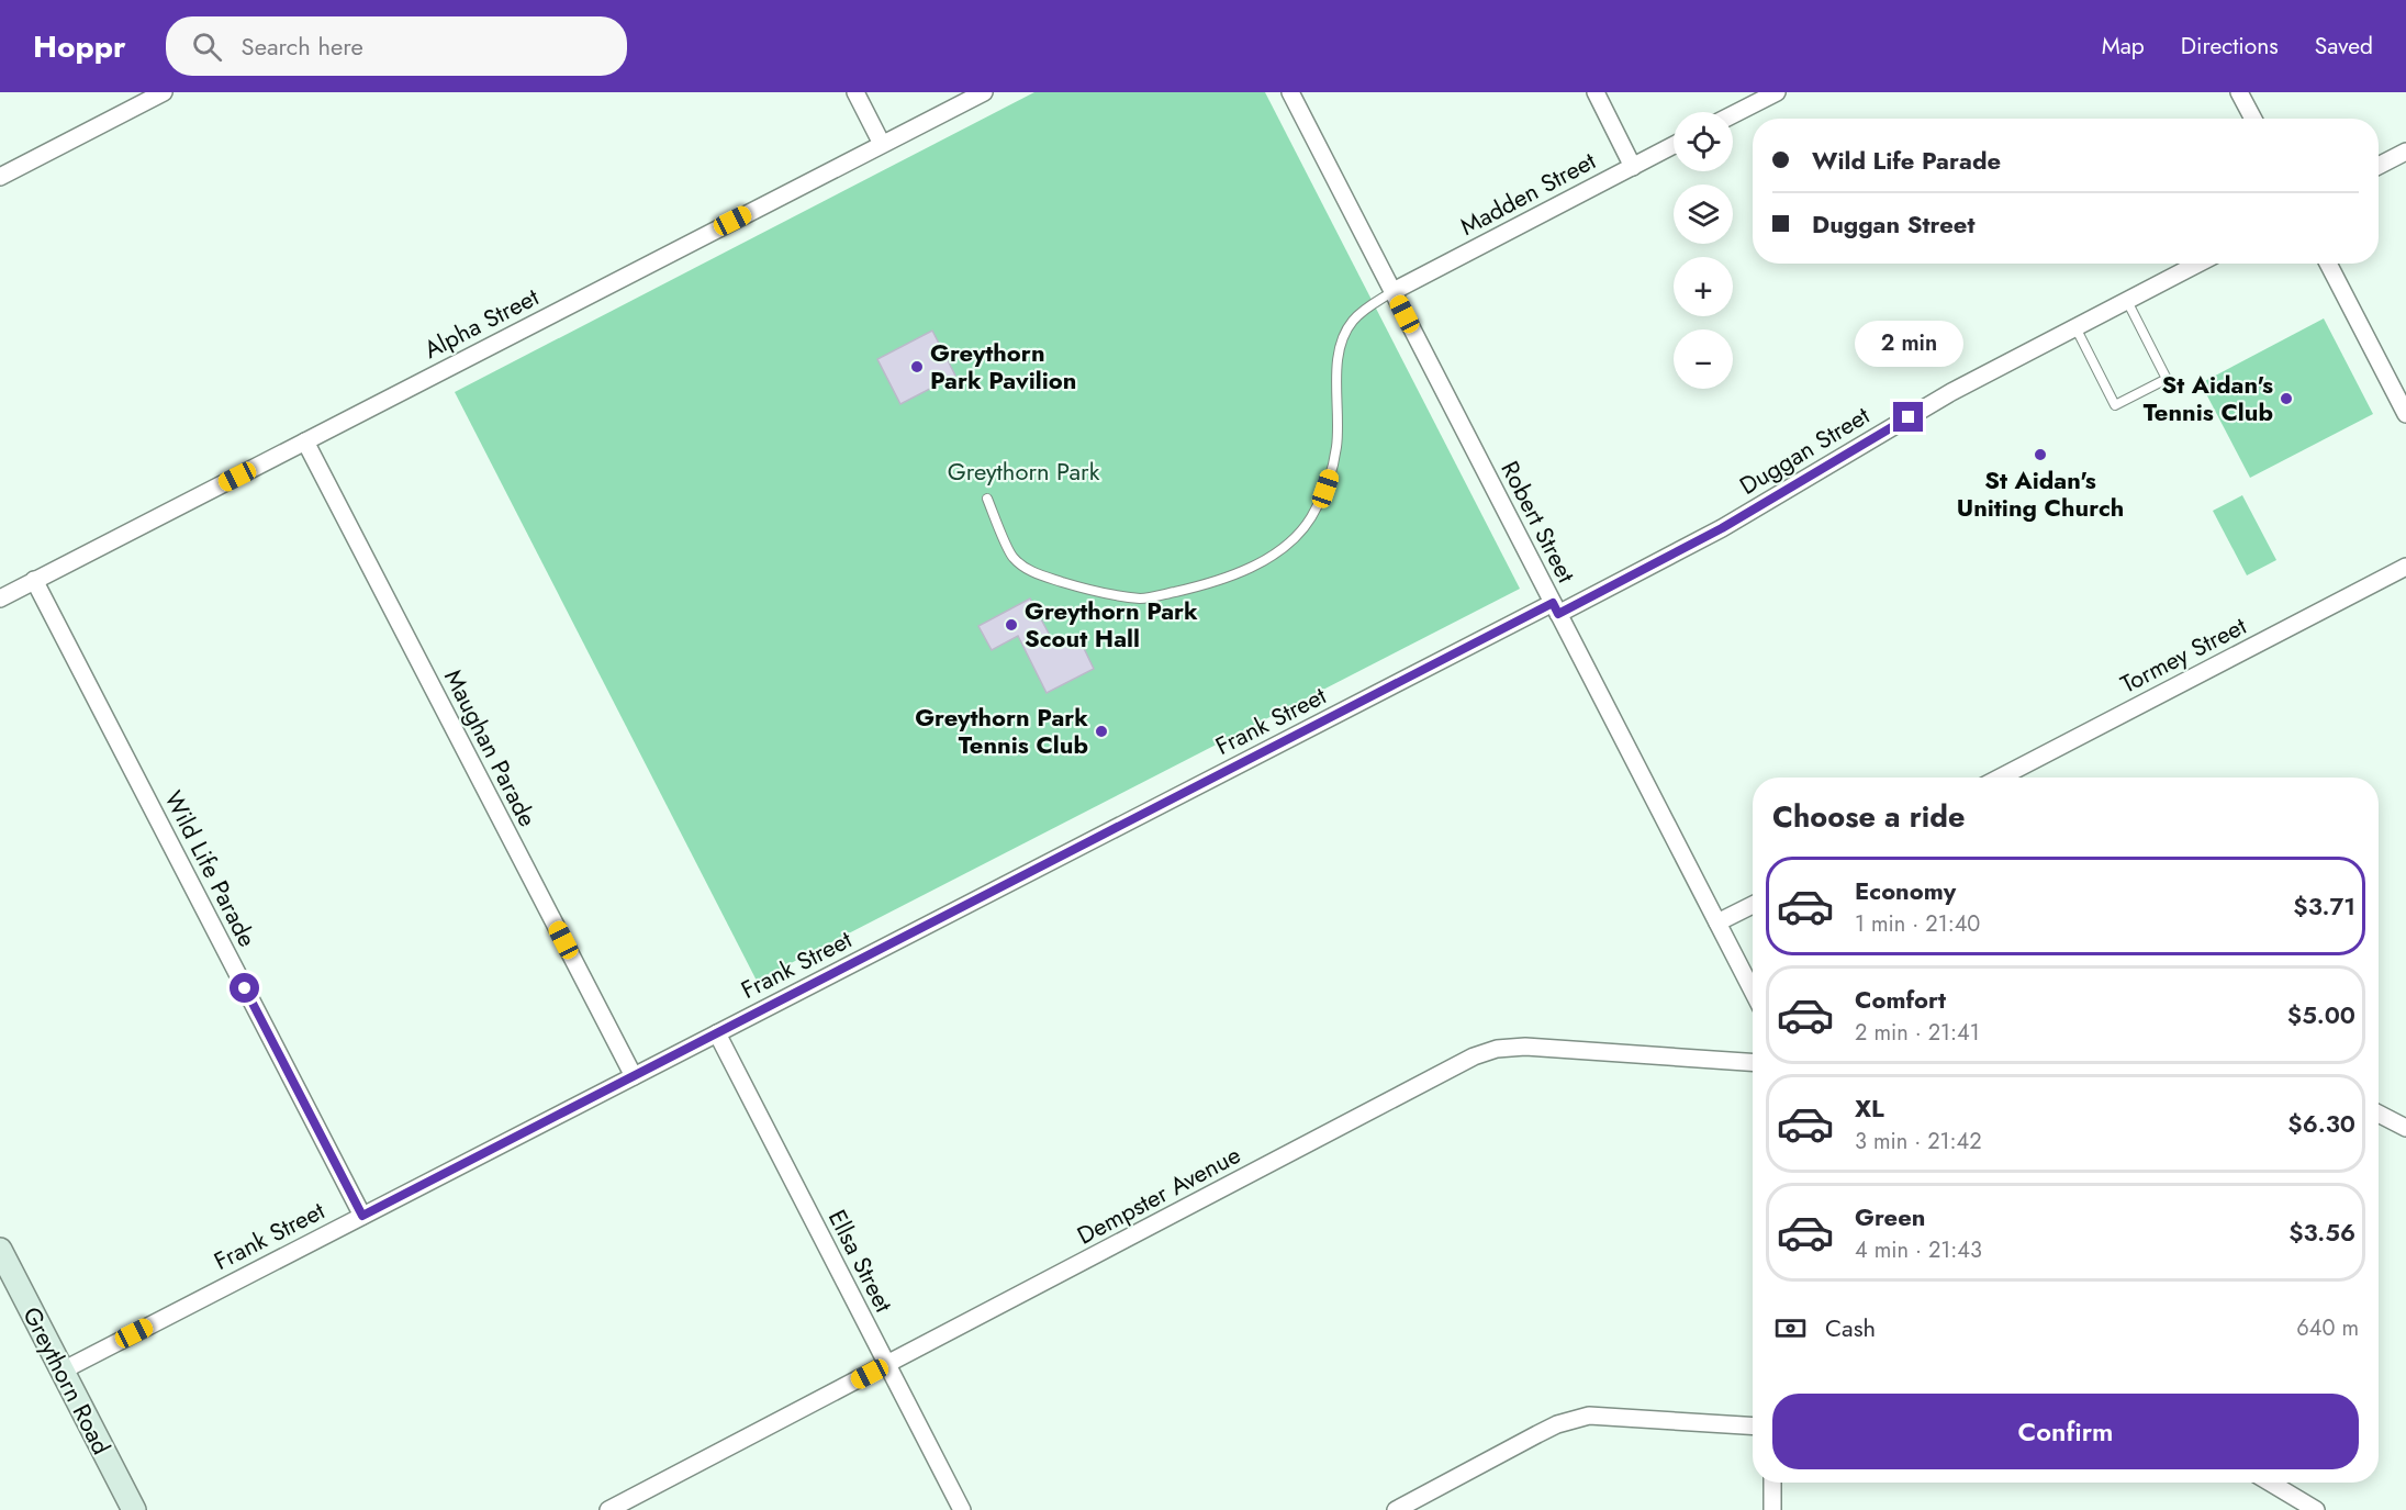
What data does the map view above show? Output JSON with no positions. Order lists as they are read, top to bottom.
{
  "streets": {
    "main road": ["Greythorn Road"],
    "street": [
      "Madden Street",
      "Alpha Street",
      "Duggan Street",
      "Robert Street",
      "Tormey Street",
      "Frank Street",
      "Maughan Parade",
      "Wild Life Parade",
      "Dempster Avenue",
      "Ellsa Street"
    ]
  },
  "crossings": [
    ["Madden Street", "Robert Street"],
    ["Alpha Street", "Maughan Parade"],
    ["Alpha Street", "Wild Life Parade"],
    ["Duggan Street", "Robert Street"],
    ["Duggan Street", "Frank Street"],
    ["Robert Street", "Frank Street"],
    ["Frank Street", "Maughan Parade"],
    ["Frank Street", "Wild Life Parade"],
    ["Frank Street", "Ellsa Street"],
    ["Frank Street", "Greythorn Road"],
    ["Dempster Avenue", "Ellsa Street"]
  ],
  "parks": ["Greythorn Park"],
  "places": [
    "Greythorn Park Pavilion",
    "St Aidan's Tennis Club",
    "St Aidan's Uniting Church",
    "Greythorn Park Scout Hall",
    "Greythorn Park Tennis Club"
  ],
  "page": {
    "header": "Hoppr",
    "search": "Search here",
    "nav": ["Map", "Directions", "Saved"],
    "map_buttons": ["+", "−"],
    "banner": ["Wild Life Parade", "Duggan Street"],
    "bubble": "2 min",
    "heading": "Choose a ride",
    "list": [
      {
        "name": "Economy",
        "note": "1 min · 21:40",
        "value": "$3.71"
      },
      {
        "name": "Comfort",
        "note": "2 min · 21:41",
        "value": "$5.00"
      },
      {
        "name": "XL",
        "note": "3 min · 21:42",
        "value": "$6.30"
      },
      {
        "name": "Green",
        "note": "4 min · 21:43",
        "value": "$3.56"
      }
    ],
    "pay": ["Cash", "640 m"],
    "buttons": "Confirm"
  }
}
